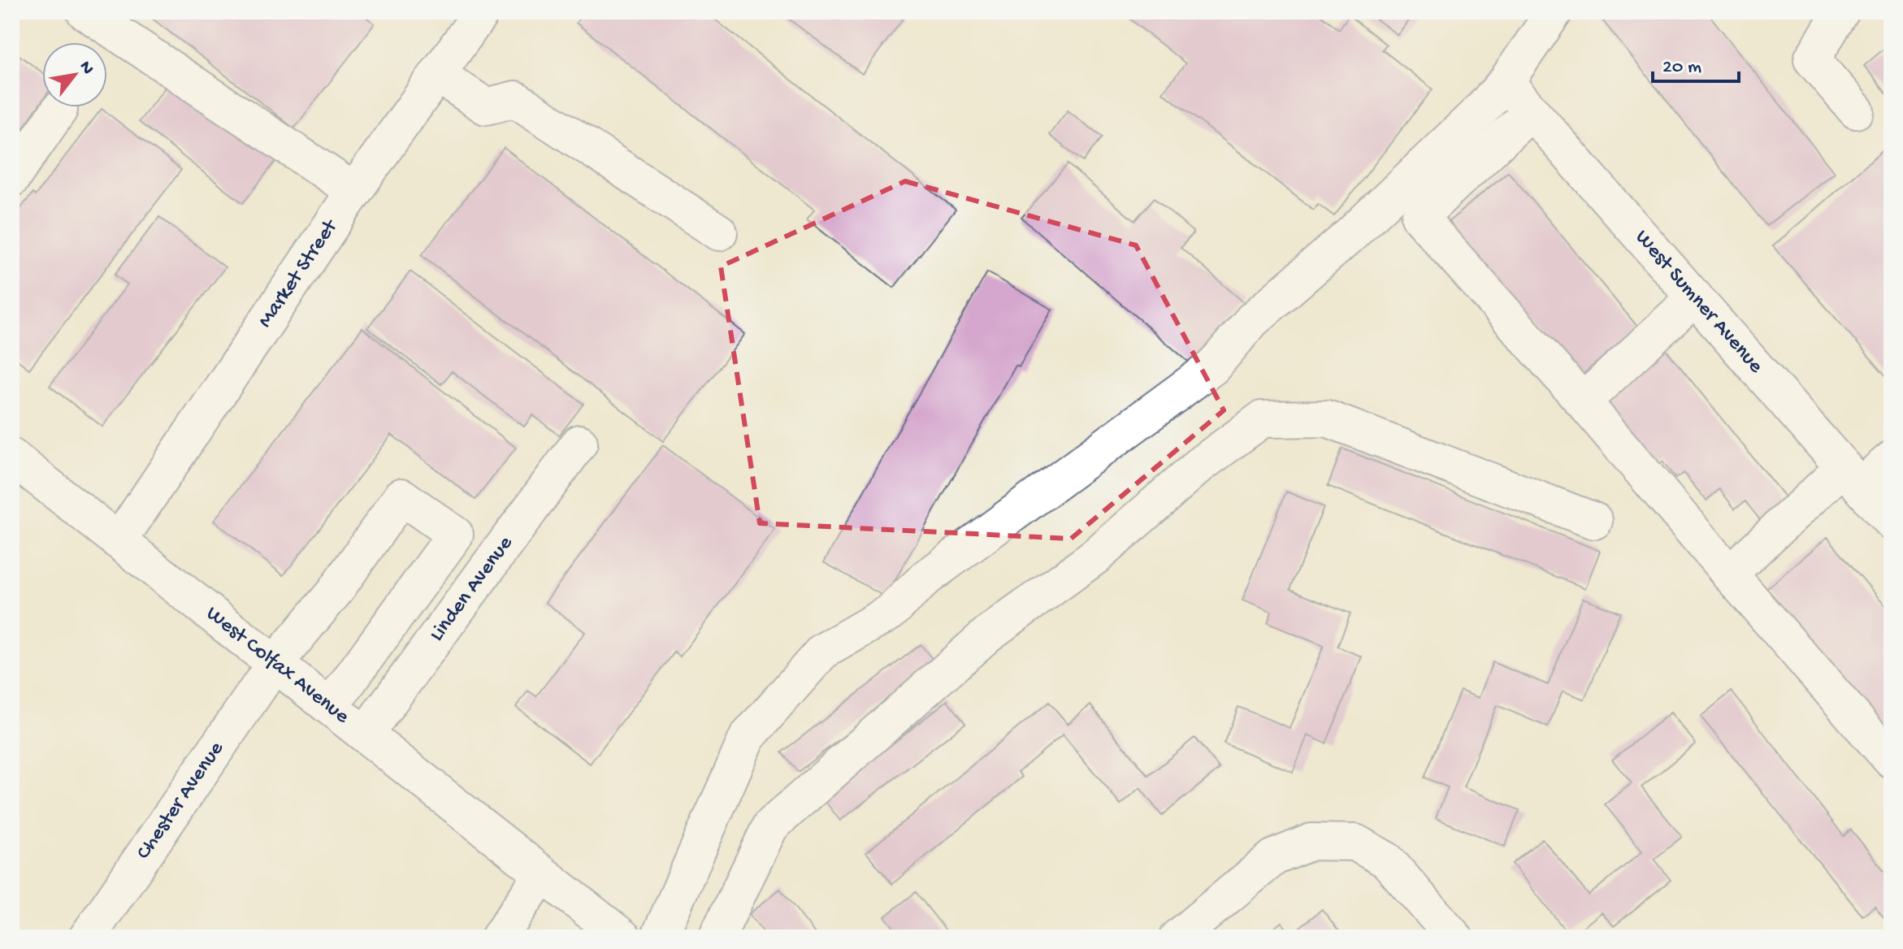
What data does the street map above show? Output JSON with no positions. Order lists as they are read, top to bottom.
{
  "streets": {
    "street": [
      "Market Street",
      "West Sumner Avenue",
      "Linden Avenue",
      "West Colfax Avenue",
      "Chester Avenue"
    ]
  },
  "crossings": [
    ["Market Street", "West Colfax Avenue"],
    ["Linden Avenue", "West Colfax Avenue"],
    ["West Colfax Avenue", "Chester Avenue"]
  ],
  "scale_bar": "20 m",
  "north": "top right"
}
